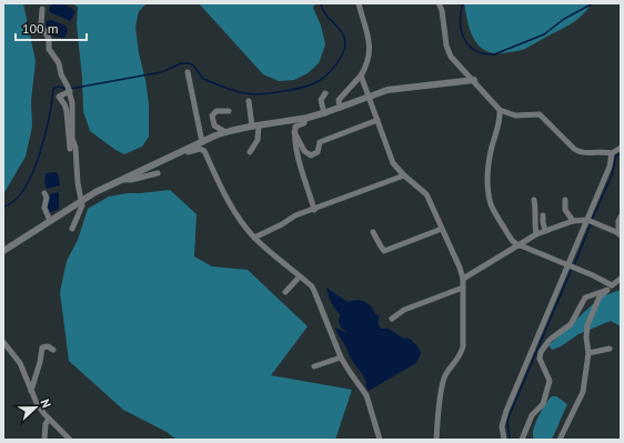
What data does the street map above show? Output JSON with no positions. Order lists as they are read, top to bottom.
{
  "scale_bar": "100 m",
  "north": "right"
}
